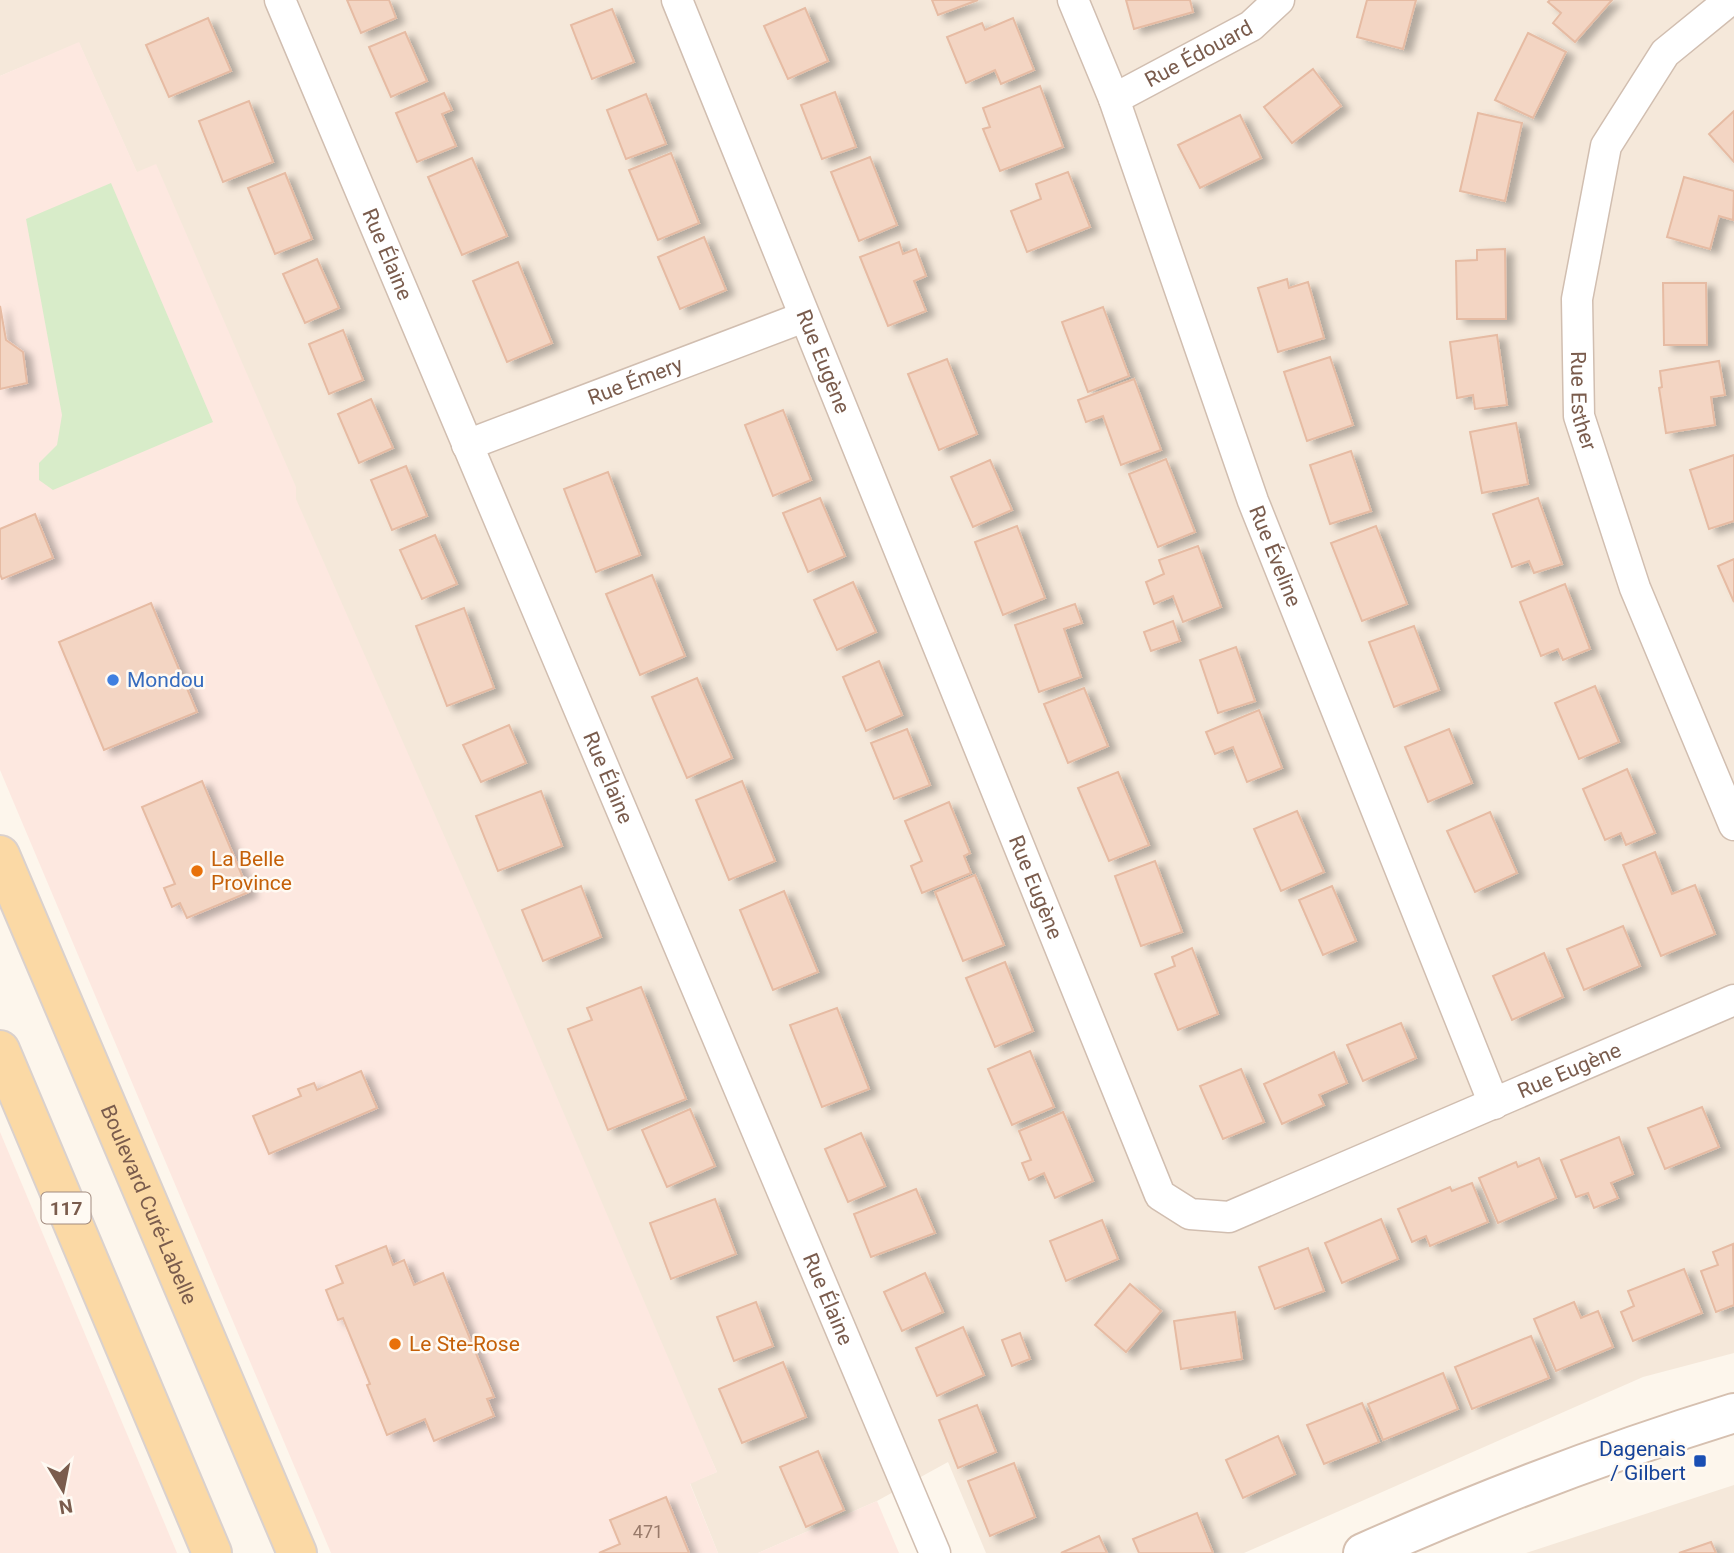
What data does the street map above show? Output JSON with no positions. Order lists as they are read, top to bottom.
{
  "streets": {
    "main road": ["Boulevard Curé-Labelle", "117"],
    "street": [
      "Rue Édouard",
      "Rue Élaine",
      "Rue Eugène",
      "Rue Émery",
      "Rue Esther",
      "Rue Éveline"
    ]
  },
  "crossings": [
    ["Rue Édouard", "Rue Éveline"],
    ["Rue Élaine", "Rue Émery"],
    ["Rue Eugène", "Rue Émery"],
    ["Rue Eugène", "Rue Éveline"]
  ],
  "places": {
    "other": ["Mondou", "La Belle Province", "Le Ste-Rose"],
    "transit": ["Dagenais / Gilbert"]
  },
  "house_numbers": ["471"],
  "north": "bottom"
}
